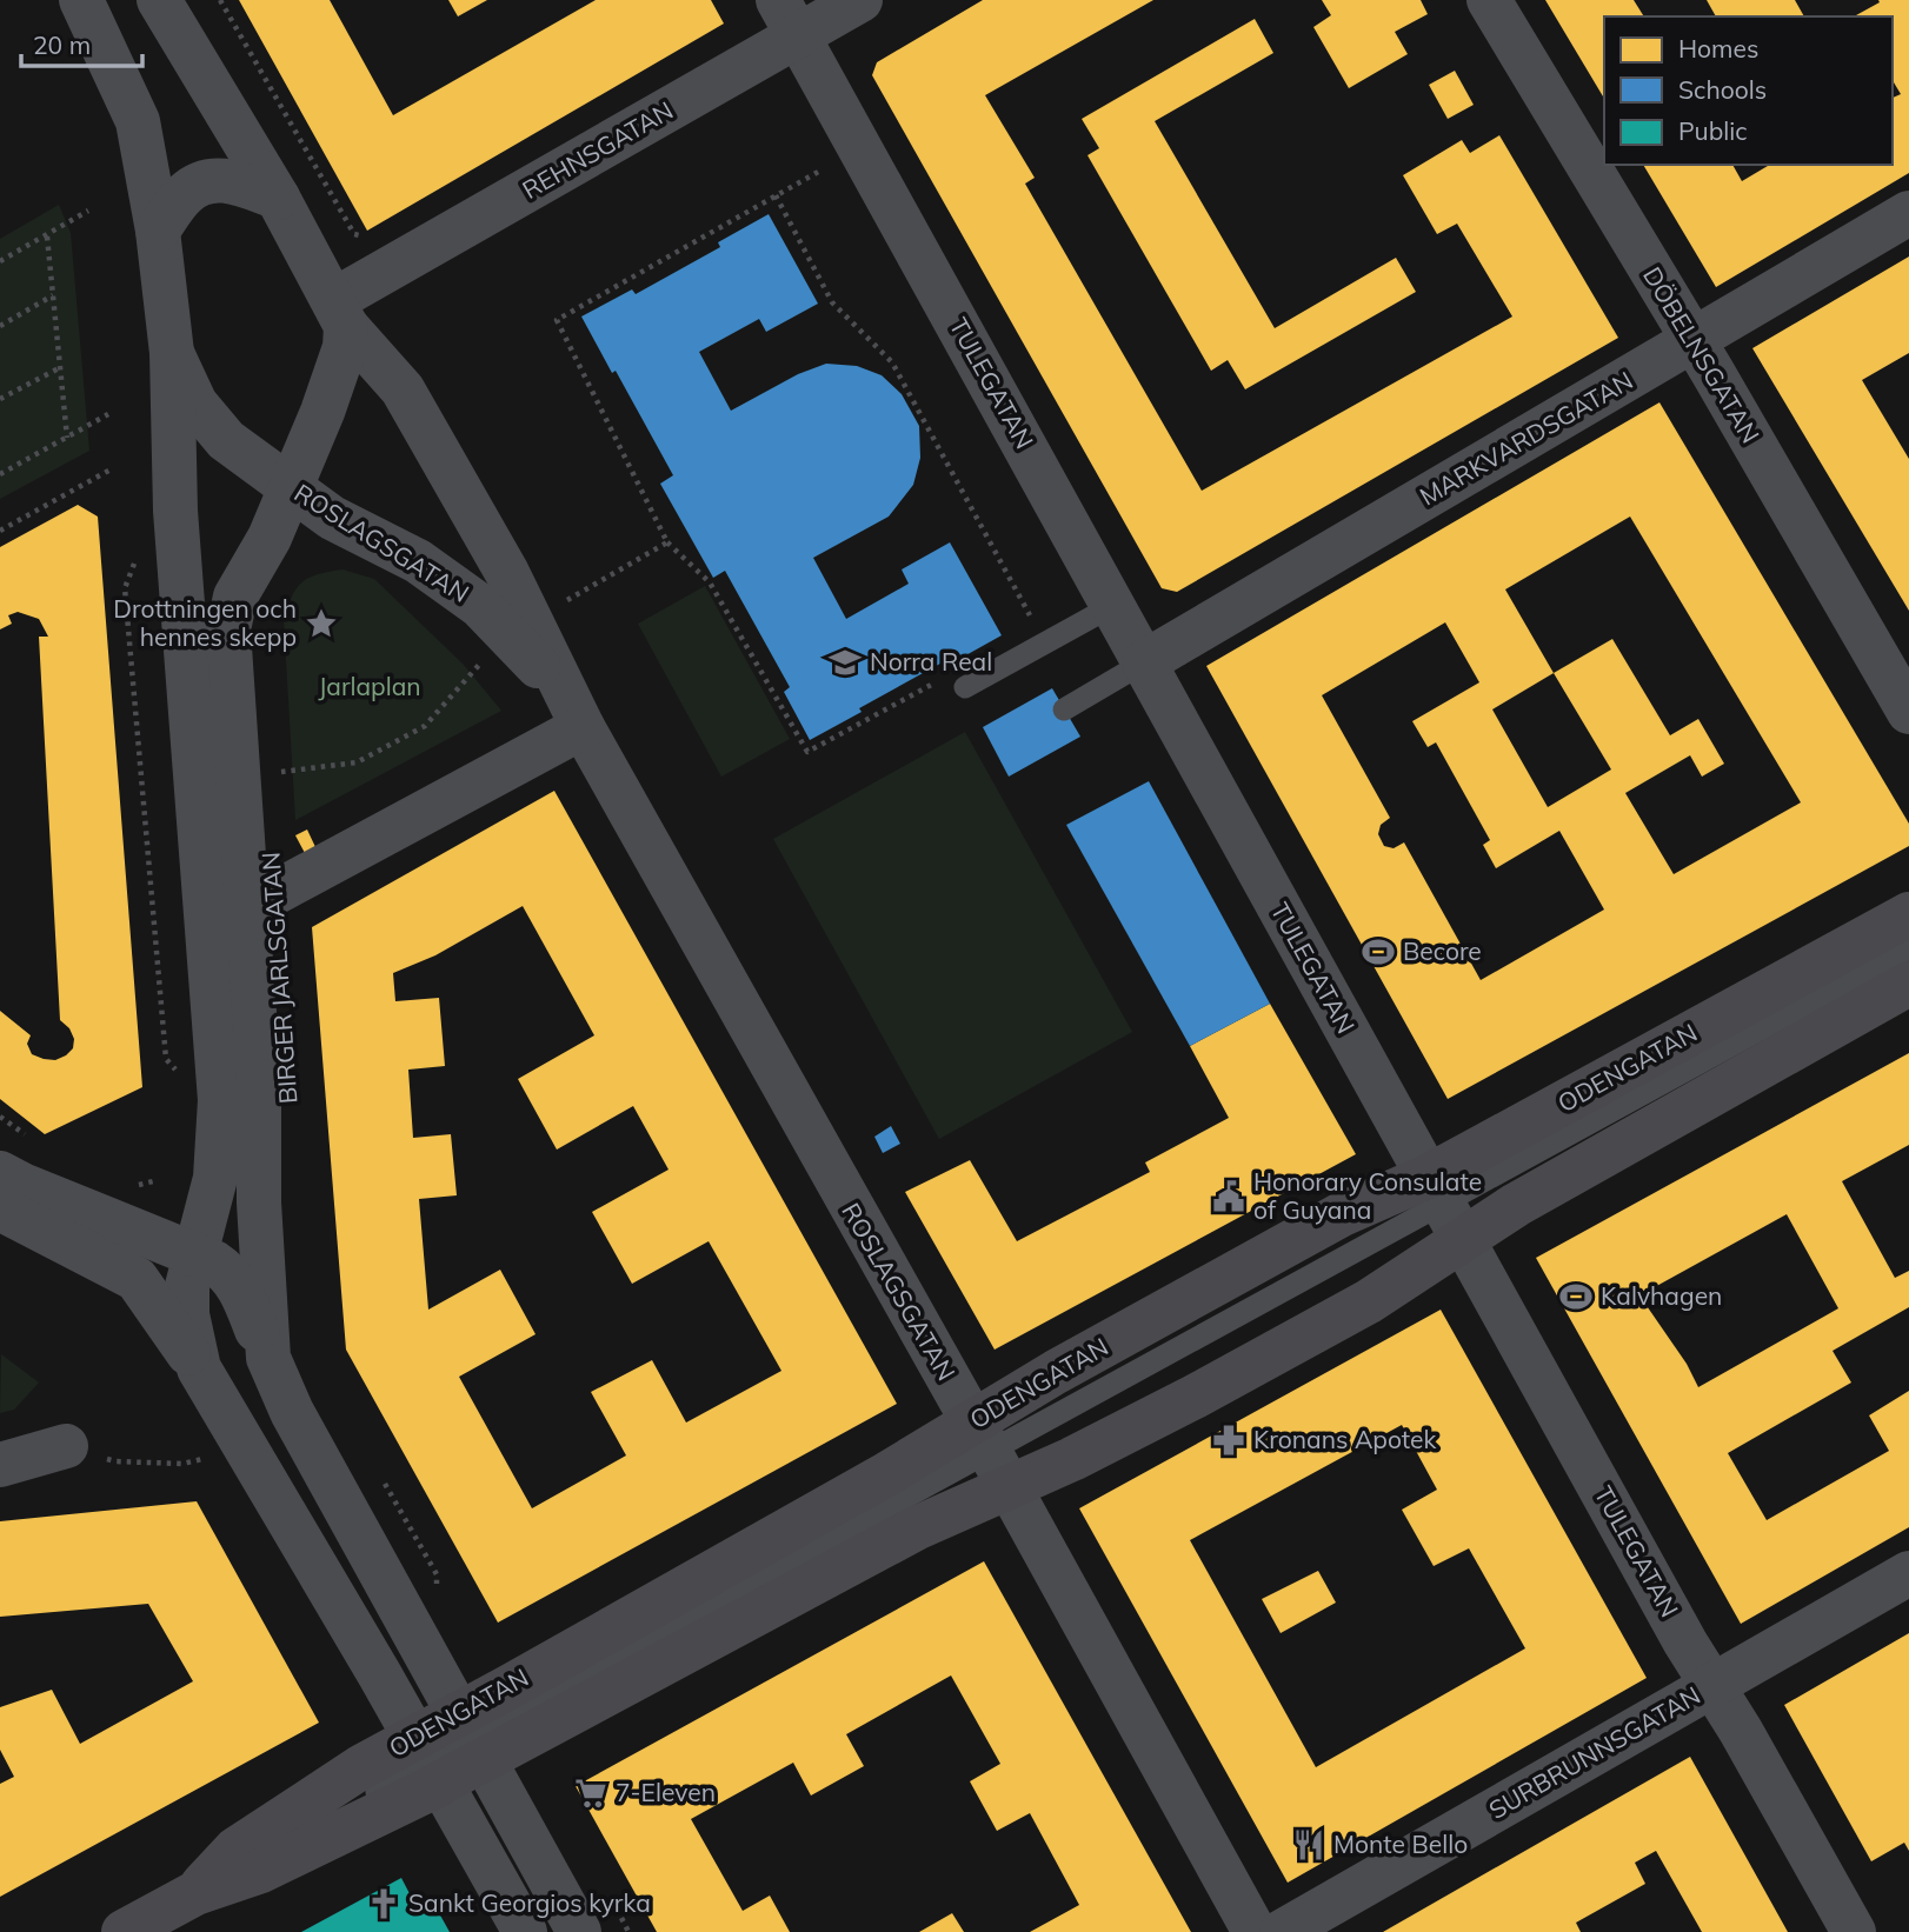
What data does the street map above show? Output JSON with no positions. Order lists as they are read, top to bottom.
{
  "streets": {
    "main road": ["ODENGATAN"],
    "street": [
      "REHNSGATAN",
      "DÖBELNSGATAN",
      "TULEGATAN",
      "MARKVARDSGATAN",
      "ROSLAGSGATAN",
      "BIRGER JARLSGATAN",
      "SURBRUNNSGATAN"
    ]
  },
  "crossings": [
    ["REHNSGATAN", "TULEGATAN"],
    ["REHNSGATAN", "ROSLAGSGATAN"],
    ["REHNSGATAN", "BIRGER JARLSGATAN"],
    ["DÖBELNSGATAN", "MARKVARDSGATAN"],
    ["TULEGATAN", "MARKVARDSGATAN"],
    ["TULEGATAN", "ODENGATAN"],
    ["TULEGATAN", "SURBRUNNSGATAN"],
    ["ROSLAGSGATAN", "BIRGER JARLSGATAN"],
    ["ROSLAGSGATAN", "ODENGATAN"],
    ["BIRGER JARLSGATAN", "ODENGATAN"]
  ],
  "parks": ["Jarlaplan"],
  "places": {
    "place": ["Drottningen och hennes skepp"],
    "school or university": ["Norra Real"],
    "sports": ["Becore", "Kalvhagen"],
    "public building": ["Honorary Consulate of Guyana"],
    "pharmacy": ["Kronans Apotek"],
    "supermarket": ["7-Eleven"],
    "restaurant": ["Monte Bello"],
    "church": ["Sankt Georgios kyrka"]
  },
  "legend": ["Homes", "Schools", "Public"],
  "scale_bar": "20 m"
}
